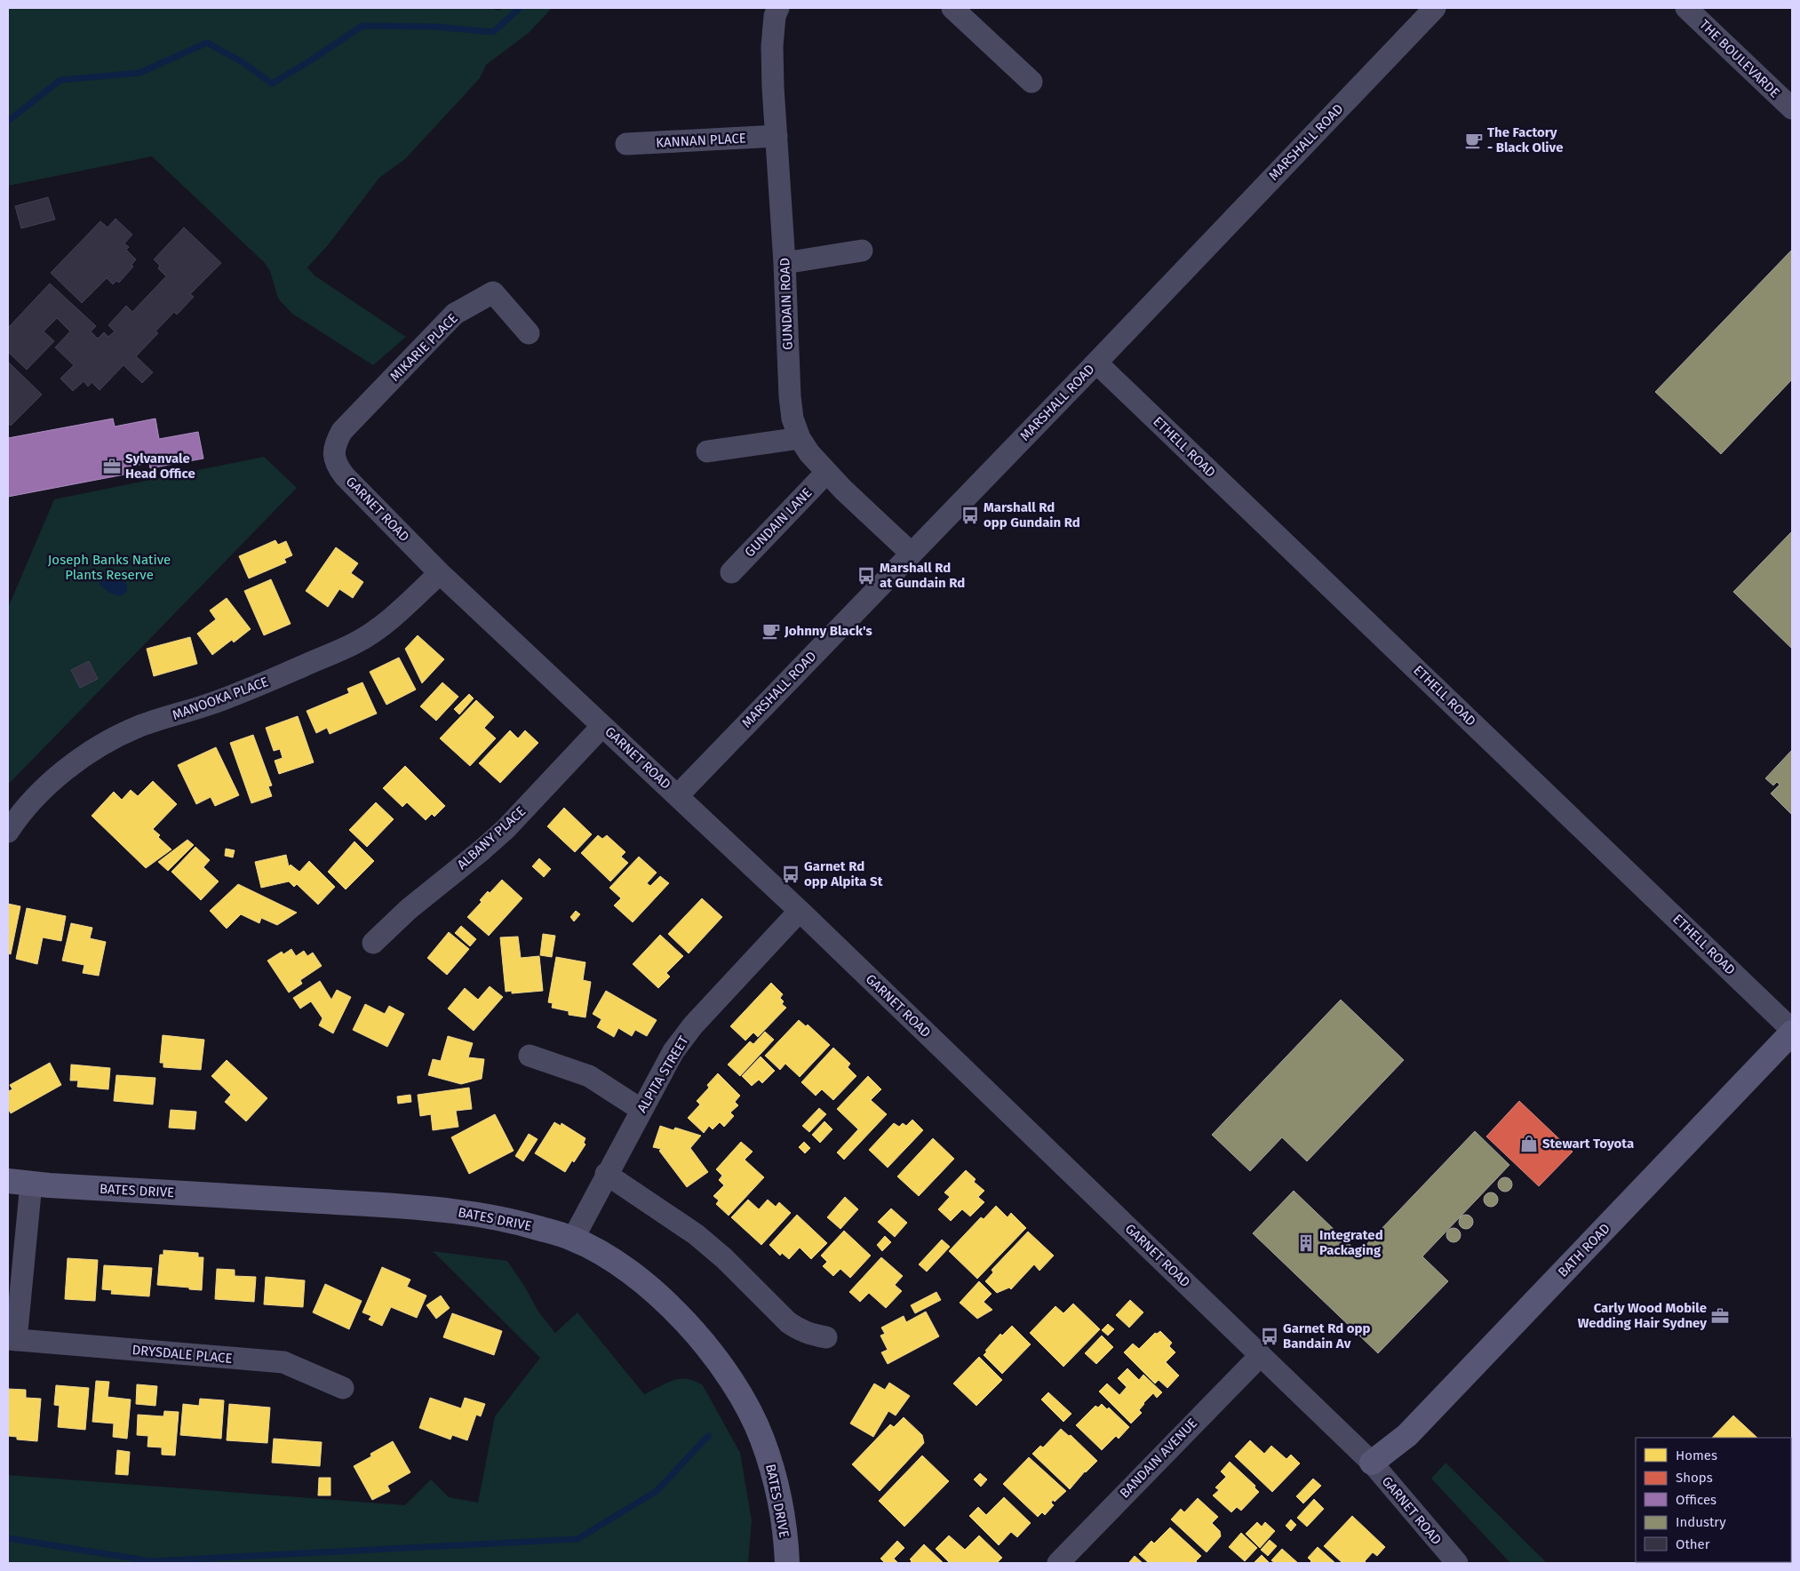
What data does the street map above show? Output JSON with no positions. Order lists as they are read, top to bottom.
{
  "streets": {
    "main road": ["BATES DRIVE", "BATH ROAD"],
    "street": [
      "THE BOULEVARDE",
      "KANNAN PLACE",
      "MARSHALL ROAD",
      "GUNDAIN ROAD",
      "MIKARIE PLACE",
      "ETHELL ROAD",
      "GARNET ROAD",
      "GUNDAIN LANE",
      "MANOOKA PLACE",
      "ALBANY PLACE",
      "ALPITA STREET",
      "DRYSDALE PLACE",
      "BANDAIN AVENUE"
    ]
  },
  "crossings": [
    ["KANNAN PLACE", "GUNDAIN ROAD"],
    ["MARSHALL ROAD", "GUNDAIN ROAD"],
    ["MARSHALL ROAD", "ETHELL ROAD"],
    ["MARSHALL ROAD", "GARNET ROAD"],
    ["GUNDAIN ROAD", "GUNDAIN LANE"],
    ["MIKARIE PLACE", "GARNET ROAD"],
    ["ETHELL ROAD", "BATH ROAD"],
    ["GARNET ROAD", "MANOOKA PLACE"],
    ["GARNET ROAD", "ALBANY PLACE"],
    ["GARNET ROAD", "ALPITA STREET"],
    ["GARNET ROAD", "BATH ROAD"],
    ["GARNET ROAD", "BANDAIN AVENUE"],
    ["ALPITA STREET", "BATES DRIVE"],
    ["BATES DRIVE", "DRYSDALE PLACE"]
  ],
  "parks": ["Joseph Banks Native Plants Reserve"],
  "places": {
    "cafe": ["The Factory - Black Olive", "Johnny Black's"],
    "office": ["Sylvanvale Head Office", "Carly Wood Mobile Wedding Hair Sydney"],
    "bus stop": [
      "Marshall Rd opp Gundain Rd",
      "Marshall Rd at Gundain Rd",
      "Garnet Rd opp Alpita St",
      "Garnet Rd opp Bandain Av"
    ],
    "shop": ["Stewart Toyota"],
    "building": ["Integrated Packaging"]
  },
  "legend": [
    "Homes",
    "Shops",
    "Offices",
    "Industry",
    "Other"
  ]
}
